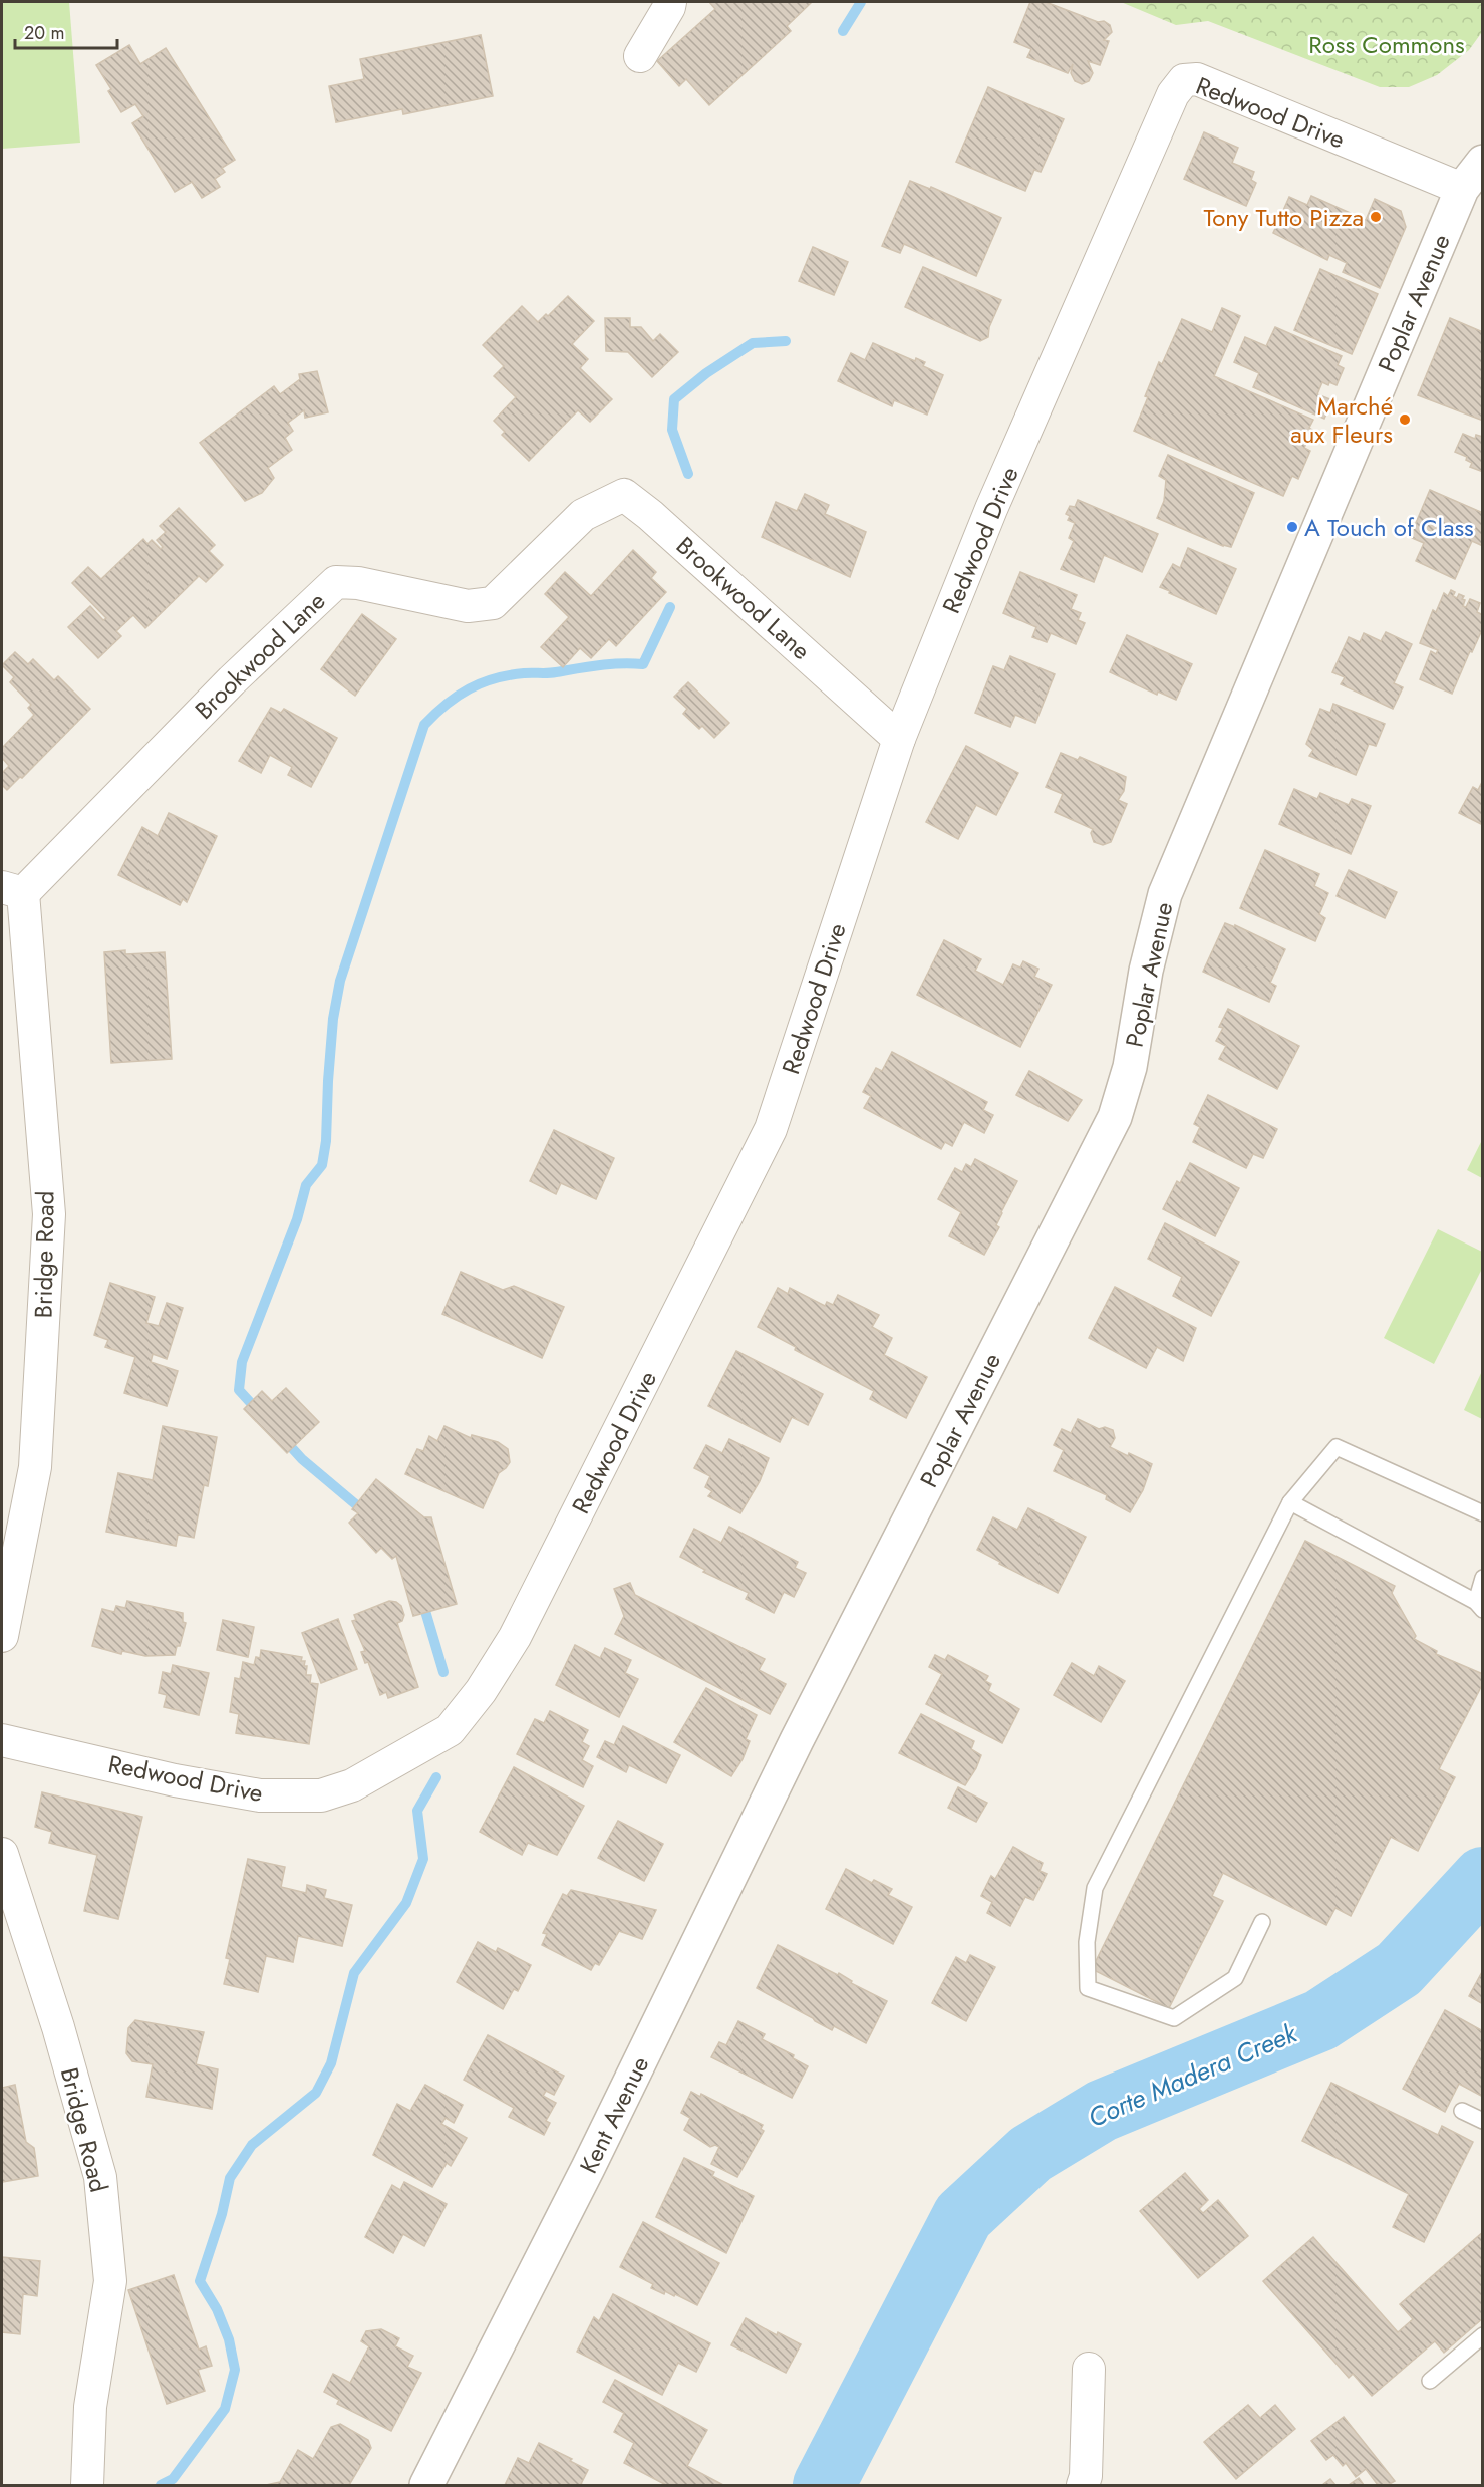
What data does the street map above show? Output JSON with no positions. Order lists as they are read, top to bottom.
{
  "streets": {
    "street": [
      "Redwood Drive",
      "Poplar Avenue",
      "Brookwood Lane",
      "Bridge Road",
      "Kent Avenue"
    ]
  },
  "crossings": [
    ["Redwood Drive", "Poplar Avenue"],
    ["Redwood Drive", "Brookwood Lane"],
    ["Poplar Avenue", "Kent Avenue"],
    ["Brookwood Lane", "Bridge Road"]
  ],
  "water": ["Corte Madera Creek"],
  "parks": ["Ross Commons"],
  "places": ["Tony Tutto Pizza", "Marché aux Fleurs", "A Touch of Class"],
  "scale_bar": "20 m"
}
